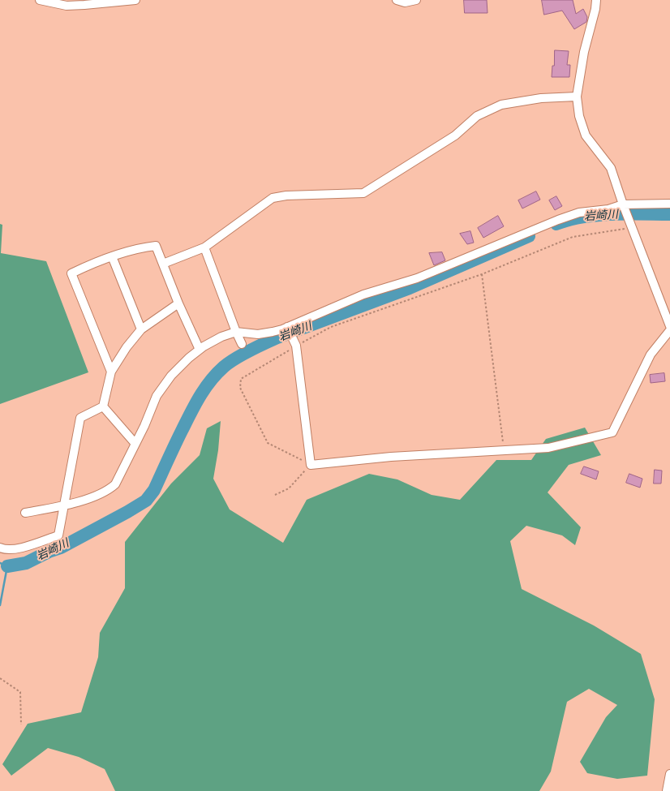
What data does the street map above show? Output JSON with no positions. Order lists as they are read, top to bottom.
{
  "water": ["岩崎川"]
}
